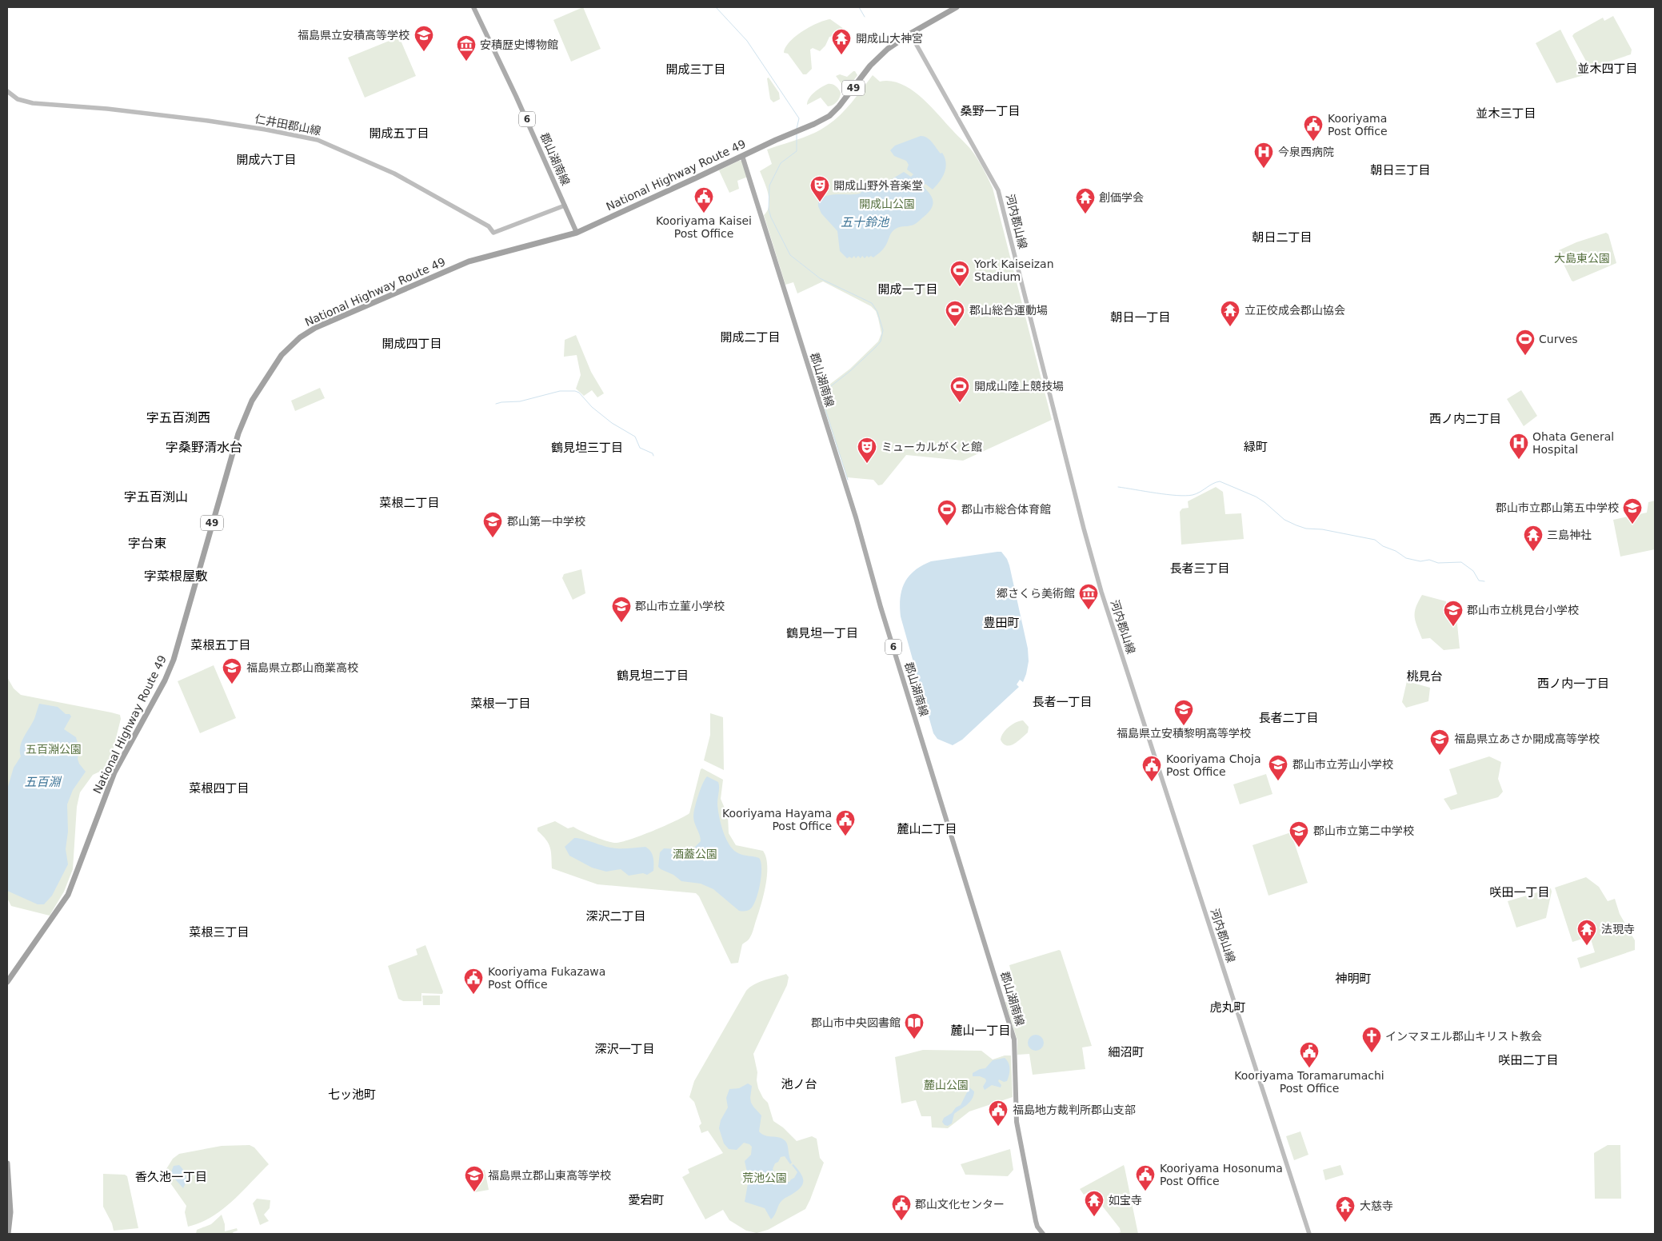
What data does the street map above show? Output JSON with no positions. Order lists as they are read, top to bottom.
{
  "streets": {
    "highway": ["49", "National Highway Route 49"],
    "main road": [
      "6",
      "仁井田郡山線",
      "郡山湖南線",
      "河内郡山線"
    ]
  },
  "crossings": [
    ["仁井田郡山線", "郡山湖南線"],
    ["郡山湖南線", "National Highway Route 49"],
    ["National Highway Route 49", "河内郡山線"]
  ],
  "districts": [
    "並木四丁目",
    "開成三丁目",
    "桑野一丁目",
    "並木三丁目",
    "開成五丁目",
    "開成六丁目",
    "朝日三丁目",
    "朝日二丁目",
    "開成一丁目",
    "朝日一丁目",
    "開成二丁目",
    "開成四丁目",
    "字五百渕西",
    "西ノ内二丁目",
    "字桑野清水台",
    "緑町",
    "鶴見坦三丁目",
    "字五百渕山",
    "菜根二丁目",
    "字台東",
    "長者三丁目",
    "字菜根屋敷",
    "豊田町",
    "鶴見坦一丁目",
    "菜根五丁目",
    "鶴見坦二丁目",
    "桃見台",
    "西ノ内一丁目",
    "長者一丁目",
    "菜根一丁目",
    "長者二丁目",
    "菜根四丁目",
    "麓山二丁目",
    "咲田一丁目",
    "深沢二丁目",
    "菜根三丁目",
    "神明町",
    "虎丸町",
    "麓山一丁目",
    "深沢一丁目",
    "細沼町",
    "咲田二丁目",
    "池ノ台",
    "七ッ池町",
    "香久池一丁目",
    "愛宕町"
  ],
  "water": ["五十鈴池", "五百淵"],
  "parks": [
    "開成山公園",
    "大島東公園",
    "五百淵公園",
    "酒蓋公園",
    "麓山公園",
    "荒池公園"
  ],
  "places": {
    "school or university": [
      "福島県立安積高等学校",
      "郡山市立郡山第五中学校",
      "郡山第一中学校",
      "郡山市立菫小学校",
      "郡山市立桃見台小学校",
      "福島県立郡山商業高校",
      "福島県立安積黎明高等学校",
      "福島県立あさか開成高等学校",
      "郡山市立芳山小学校",
      "郡山市立第二中学校",
      "福島県立郡山東高等学校"
    ],
    "temple": [
      "開成山大神宮",
      "創価学会",
      "立正佼成会郡山協会",
      "三島神社",
      "法現寺",
      "如宝寺",
      "大慈寺"
    ],
    "museum": ["安積歴史博物館", "郷さくら美術館"],
    "public building": [
      "Kooriyama Post Office",
      "Kooriyama Kaisei Post Office",
      "Kooriyama Choja Post Office",
      "Kooriyama Hayama Post Office",
      "Kooriyama Fukazawa Post Office",
      "Kooriyama Toramarumachi Post Office",
      "福島地方裁判所郡山支部",
      "Kooriyama Hosonuma Post Office",
      "郡山文化センター"
    ],
    "hospital": ["今泉西病院", "Ohata General Hospital"],
    "theatre": ["開成山野外音楽堂", "ミューカルがくと館"],
    "sports": [
      "York Kaiseizan Stadium",
      "郡山総合運動場",
      "Curves",
      "開成山陸上競技場",
      "郡山市総合体育館"
    ],
    "library": ["郡山市中央図書館"],
    "church": ["インマヌエル郡山キリスト教会"]
  }
}
